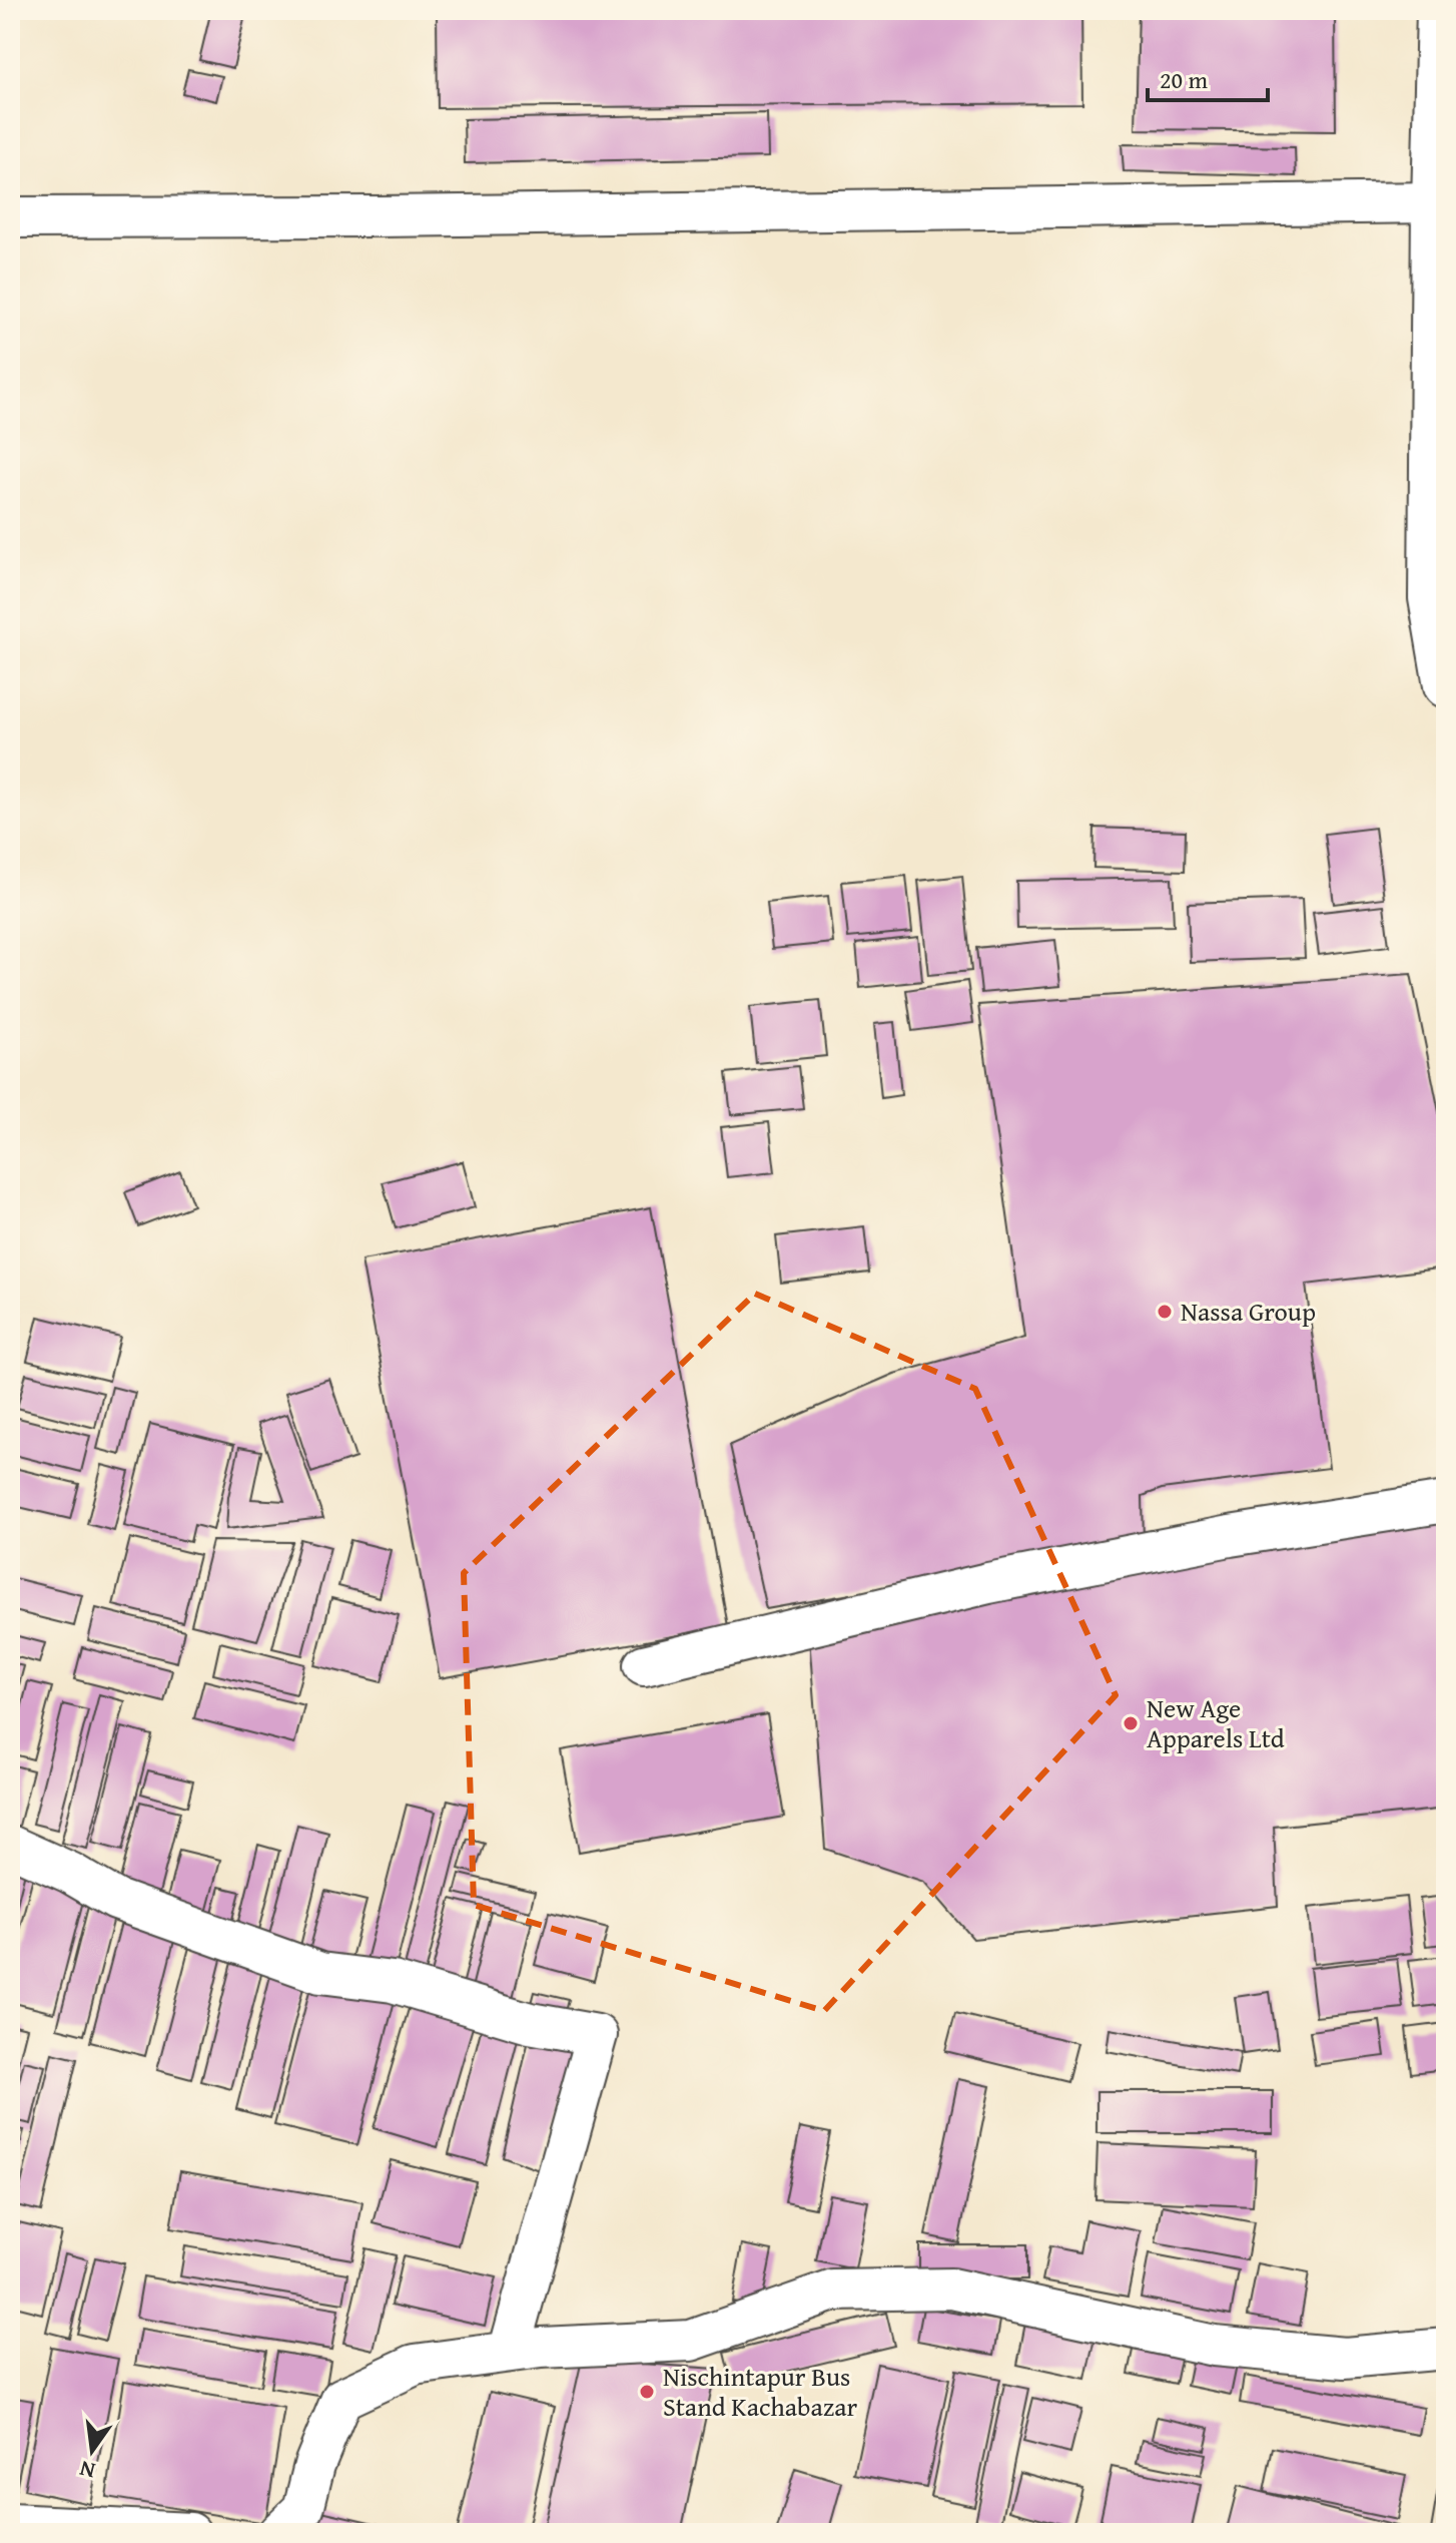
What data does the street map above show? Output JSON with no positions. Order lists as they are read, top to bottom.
{
  "places": ["Nassa Group", "New Age Apparels Ltd", "Nischintapur Bus Stand Kachabazar"],
  "scale_bar": "20 m",
  "north": "bottom"
}
